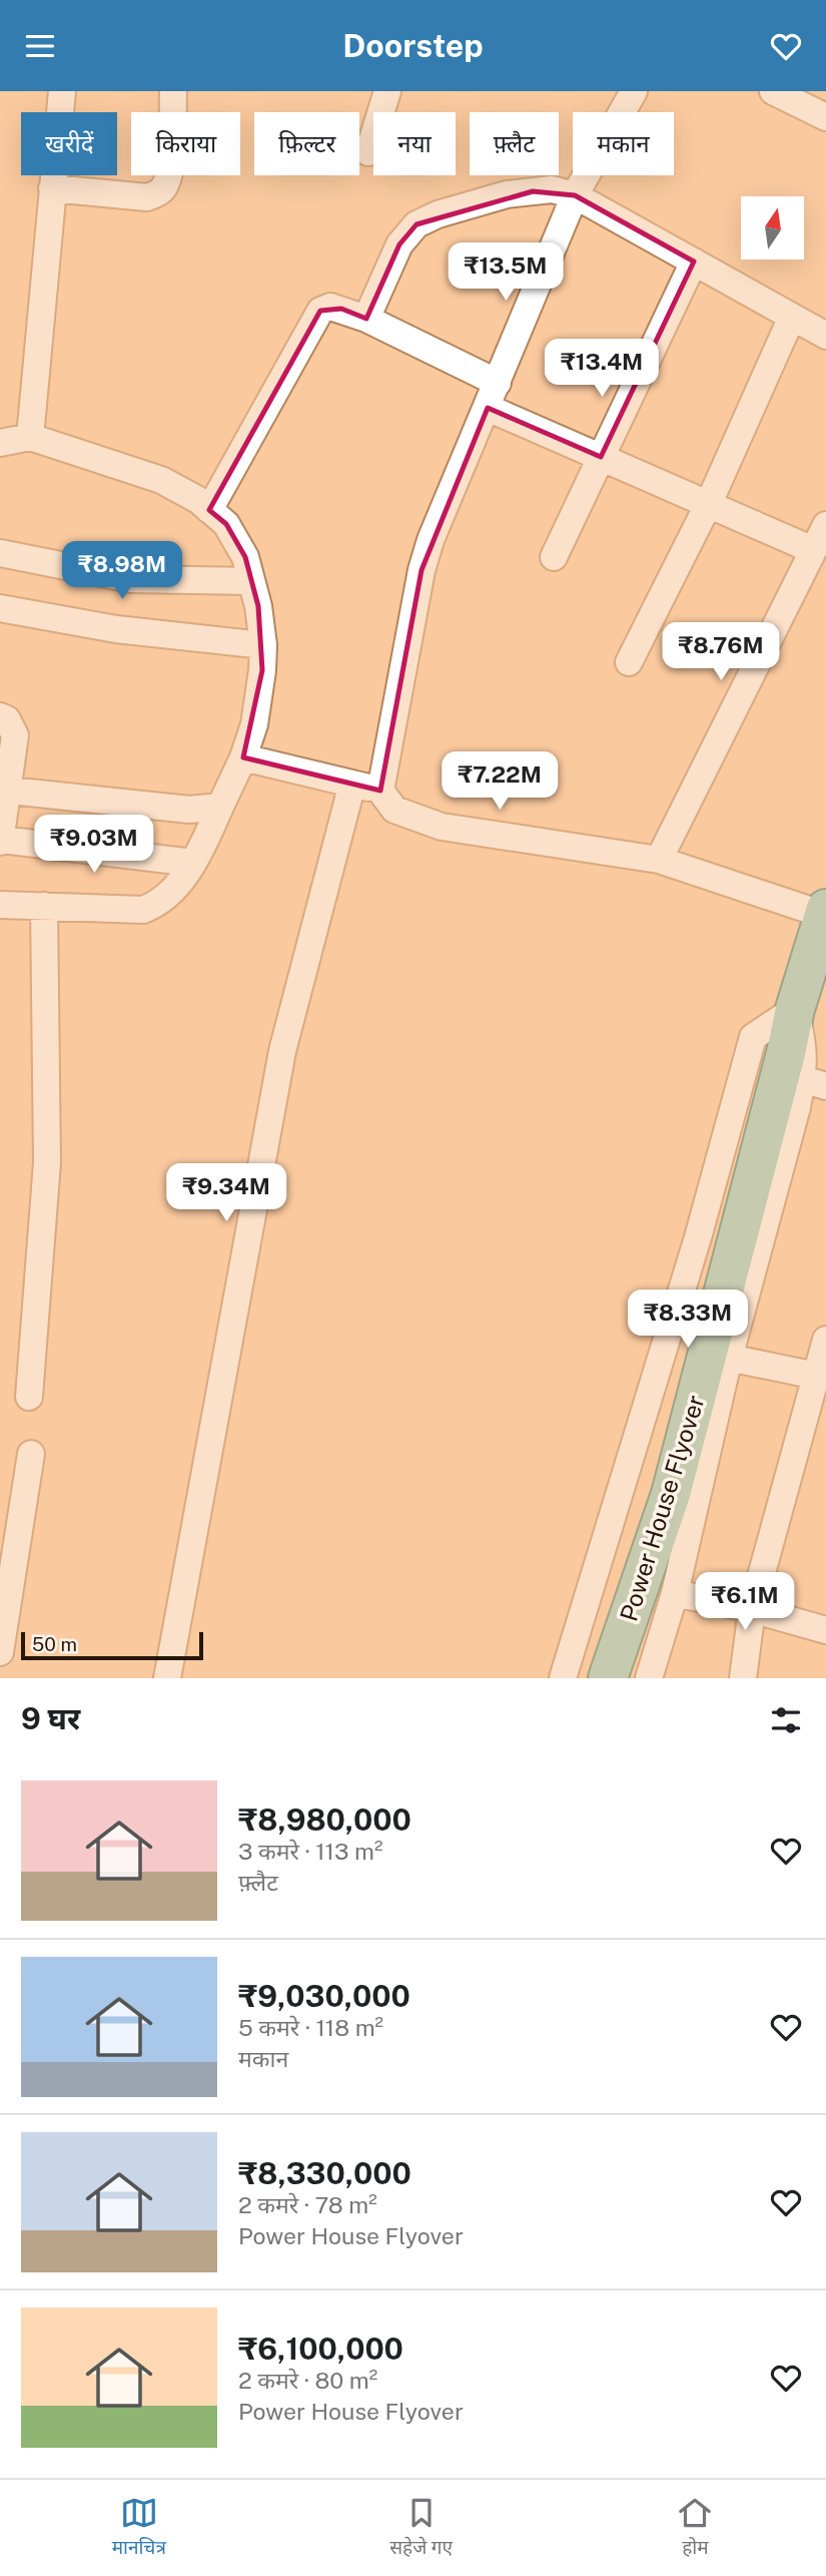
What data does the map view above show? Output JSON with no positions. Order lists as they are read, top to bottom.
{
  "streets": {
    "main road": ["Power House Flyover"]
  },
  "scale_bar": "50 m",
  "north": "top",
  "page": {
    "header": "Doorstep",
    "chip": [
      "खरीदें",
      "किराया",
      "फ़िल्टर",
      "नया",
      "फ़्लैट",
      "मकान"
    ],
    "price": [
      "₹13.5M",
      "₹13.4M",
      "₹8.98M",
      "₹8.76M",
      "₹7.22M",
      "₹9.03M",
      "₹9.34M",
      "₹8.33M",
      "₹6.1M"
    ],
    "scale": "50 m",
    "heading": "9 घर",
    "list": [
      {
        "name": "₹8,980,000",
        "note": "3 कमरे · 113 m² · फ़्लैट"
      },
      {
        "name": "₹9,030,000",
        "note": "5 कमरे · 118 m² · मकान"
      },
      {
        "name": "₹8,330,000",
        "note": "2 कमरे · 78 m² · Power House Flyover"
      },
      {
        "name": "₹6,100,000",
        "note": "2 कमरे · 80 m² · Power House Flyover"
      }
    ],
    "tabs": ["मानचित्र", "सहेजे गए", "होम"]
  }
}
